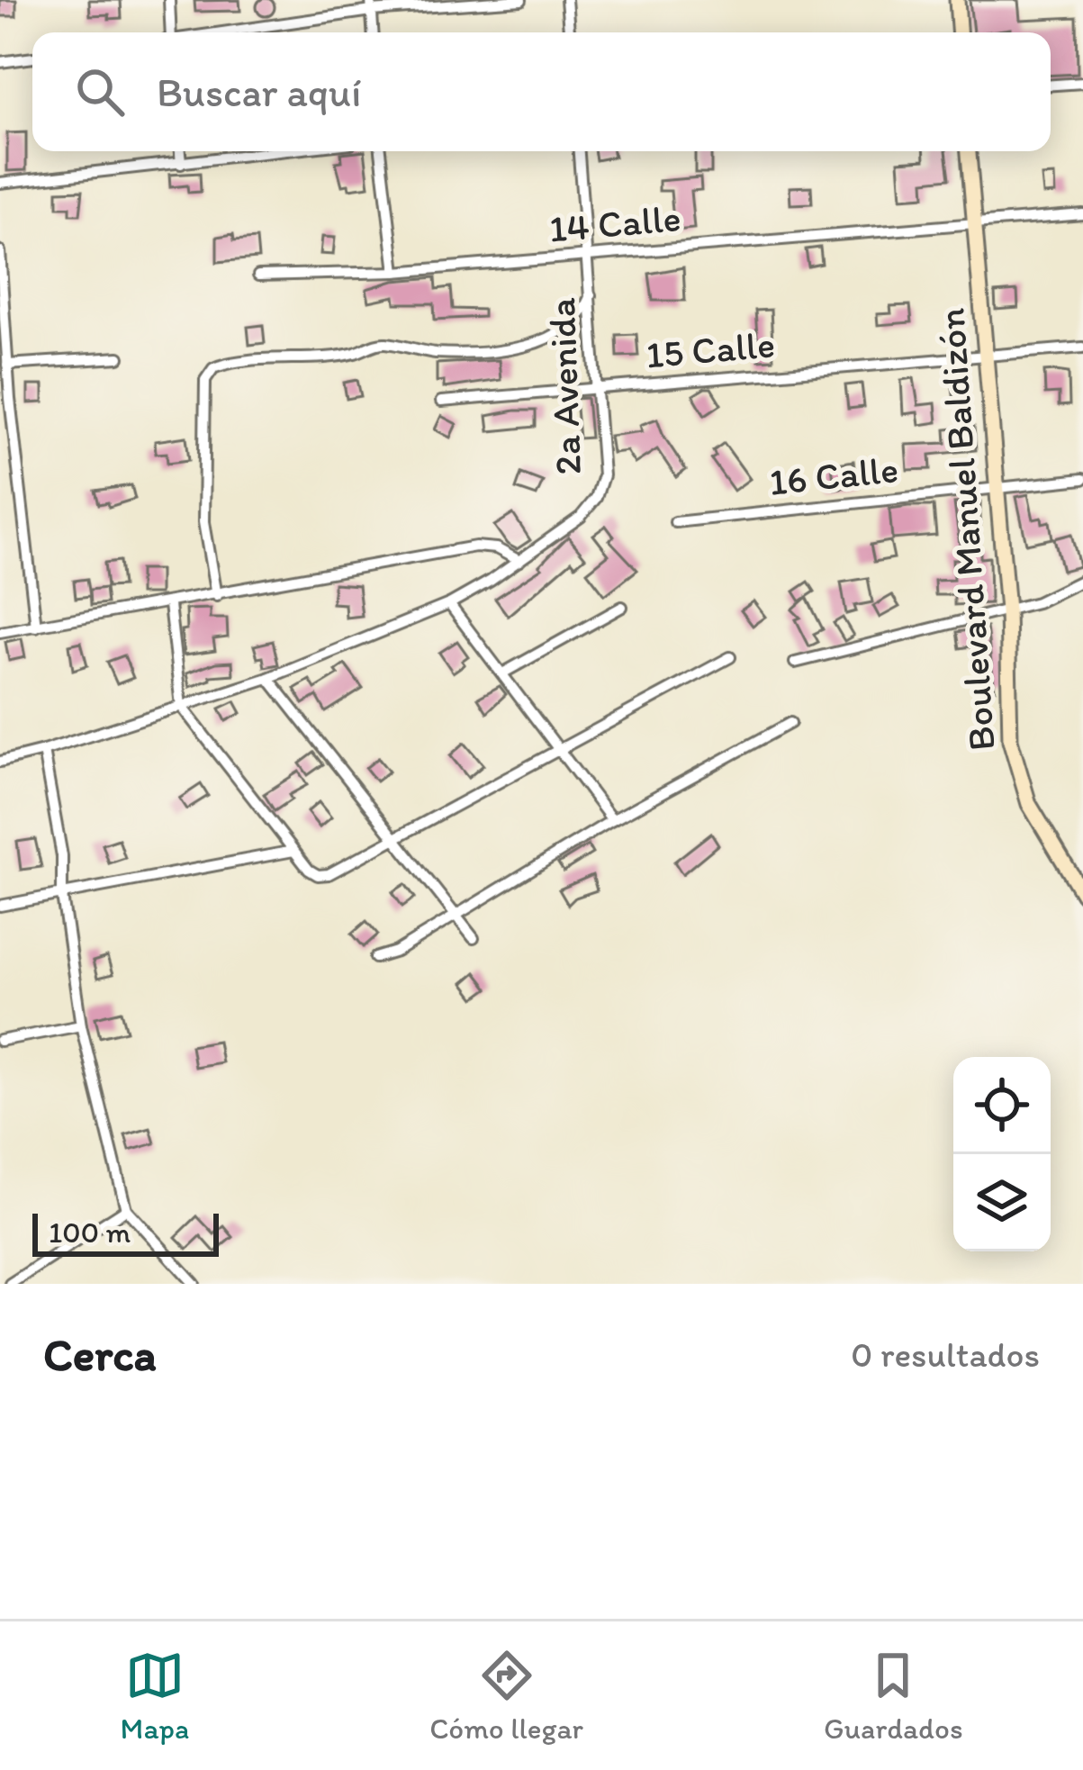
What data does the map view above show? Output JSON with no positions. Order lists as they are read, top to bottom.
{
  "streets": {
    "main road": ["Boulevard Manuel Baldizón"],
    "street": [
      "14 Calle",
      "15 Calle",
      "2a Avenida",
      "16 Calle"
    ]
  },
  "crossings": [
    ["14 Calle", "2a Avenida"],
    ["14 Calle", "Boulevard Manuel Baldizón"],
    ["15 Calle", "2a Avenida"],
    ["15 Calle", "Boulevard Manuel Baldizón"],
    ["16 Calle", "Boulevard Manuel Baldizón"]
  ],
  "scale_bar": "100 m",
  "page": {
    "search": "Buscar aquí",
    "scale": "100 m",
    "heading": ["Cerca", "0 resultados"],
    "nav": ["Mapa", "Cómo llegar", "Guardados"]
  }
}
